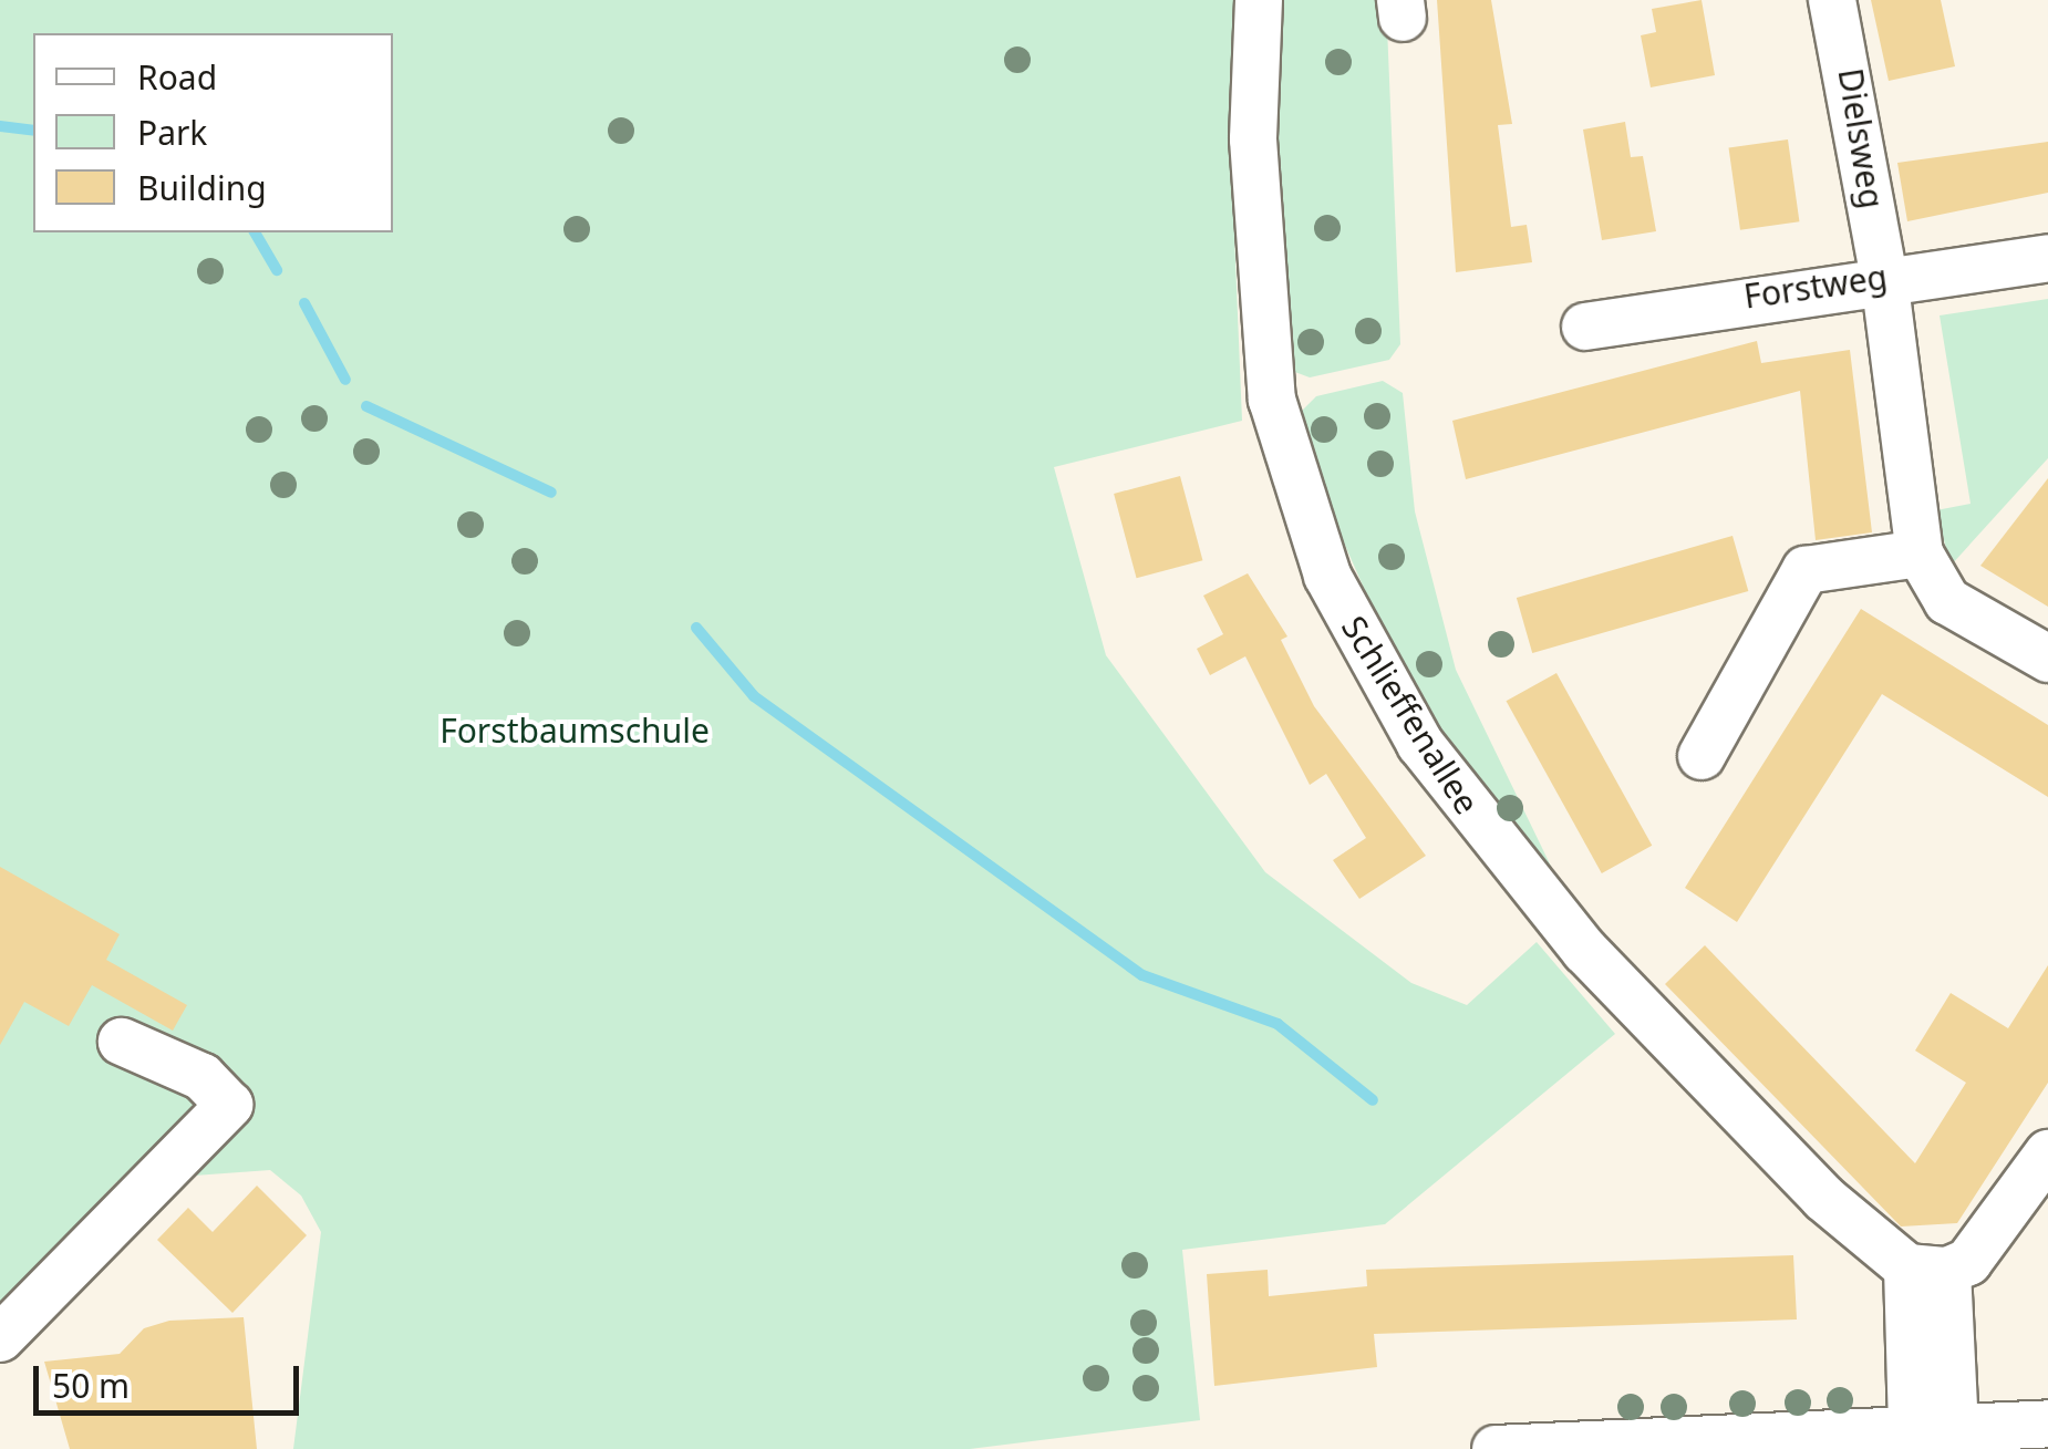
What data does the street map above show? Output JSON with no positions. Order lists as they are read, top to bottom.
{
  "streets": {
    "street": ["Dielsweg", "Forstweg", "Schlieffenallee"]
  },
  "crossings": [
    ["Dielsweg", "Forstweg"]
  ],
  "parks": ["Forstbaumschule"],
  "legend": ["Road", "Park", "Building"],
  "scale_bar": "50 m"
}
